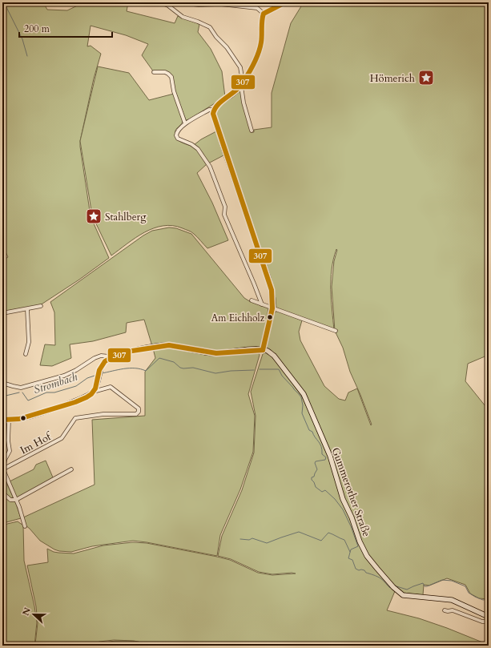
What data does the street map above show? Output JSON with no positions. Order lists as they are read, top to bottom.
{
  "streets": {
    "street": ["Im Hof", "Gummerother Straße"]
  },
  "water": ["Strombach"],
  "places": {
    "place": ["Hömerich", "Stahlberg"],
    "other": ["Am Eichholz"]
  },
  "lines": ["transit line 307"],
  "scale_bar": "200 m",
  "north": "left"
}
